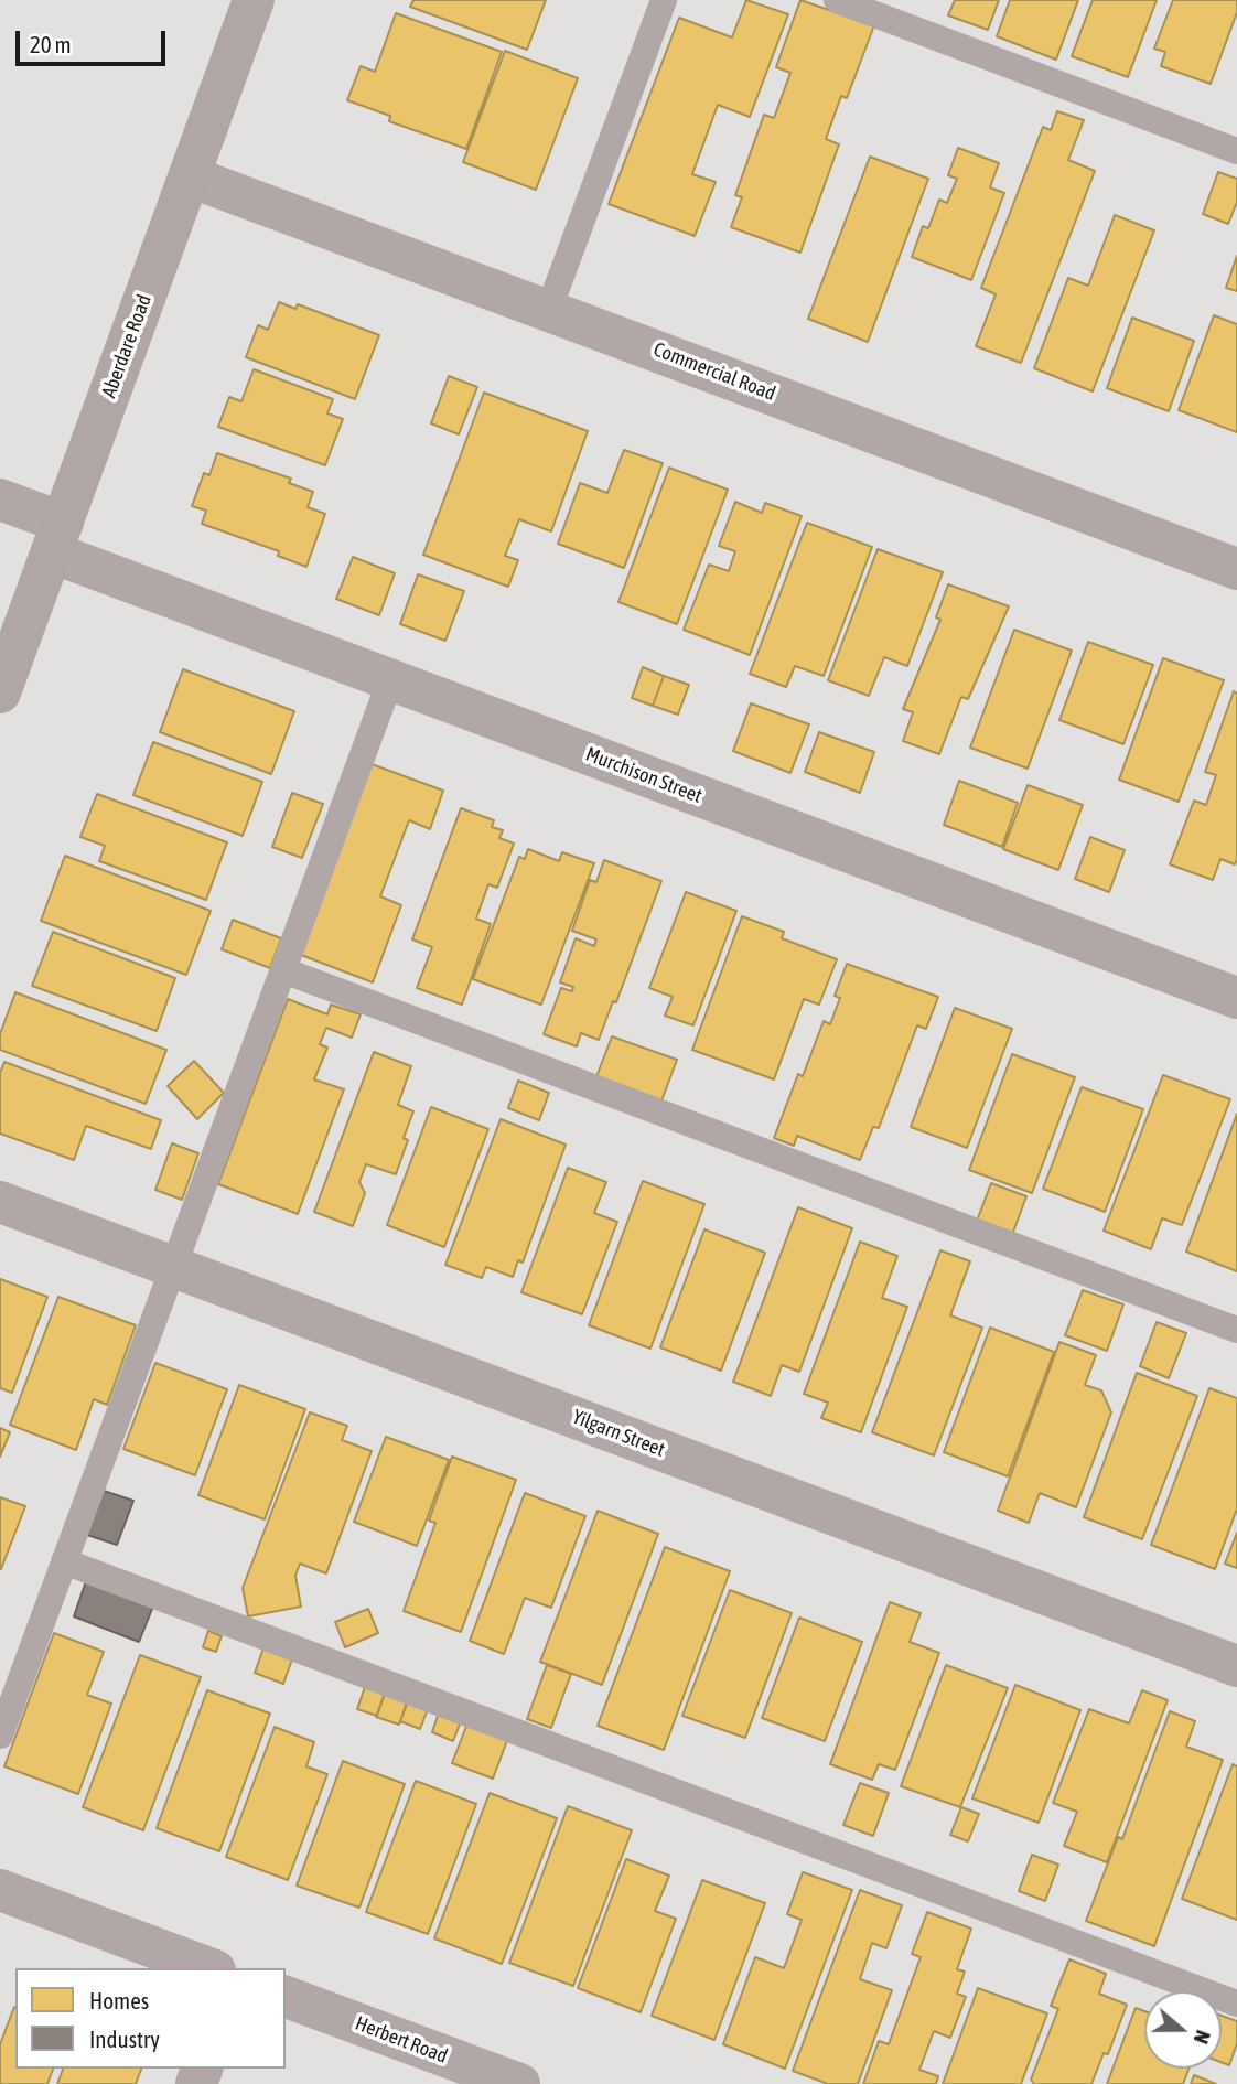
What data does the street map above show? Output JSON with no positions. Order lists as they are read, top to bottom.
{
  "streets": {
    "main road": ["Aberdare Road"],
    "street": [
      "Commercial Road",
      "Murchison Street",
      "Yilgarn Street",
      "Herbert Road"
    ]
  },
  "crossings": [
    ["Aberdare Road", "Commercial Road"],
    ["Aberdare Road", "Murchison Street"]
  ],
  "legend": ["Homes", "Industry"],
  "scale_bar": "20 m",
  "north": "right"
}
